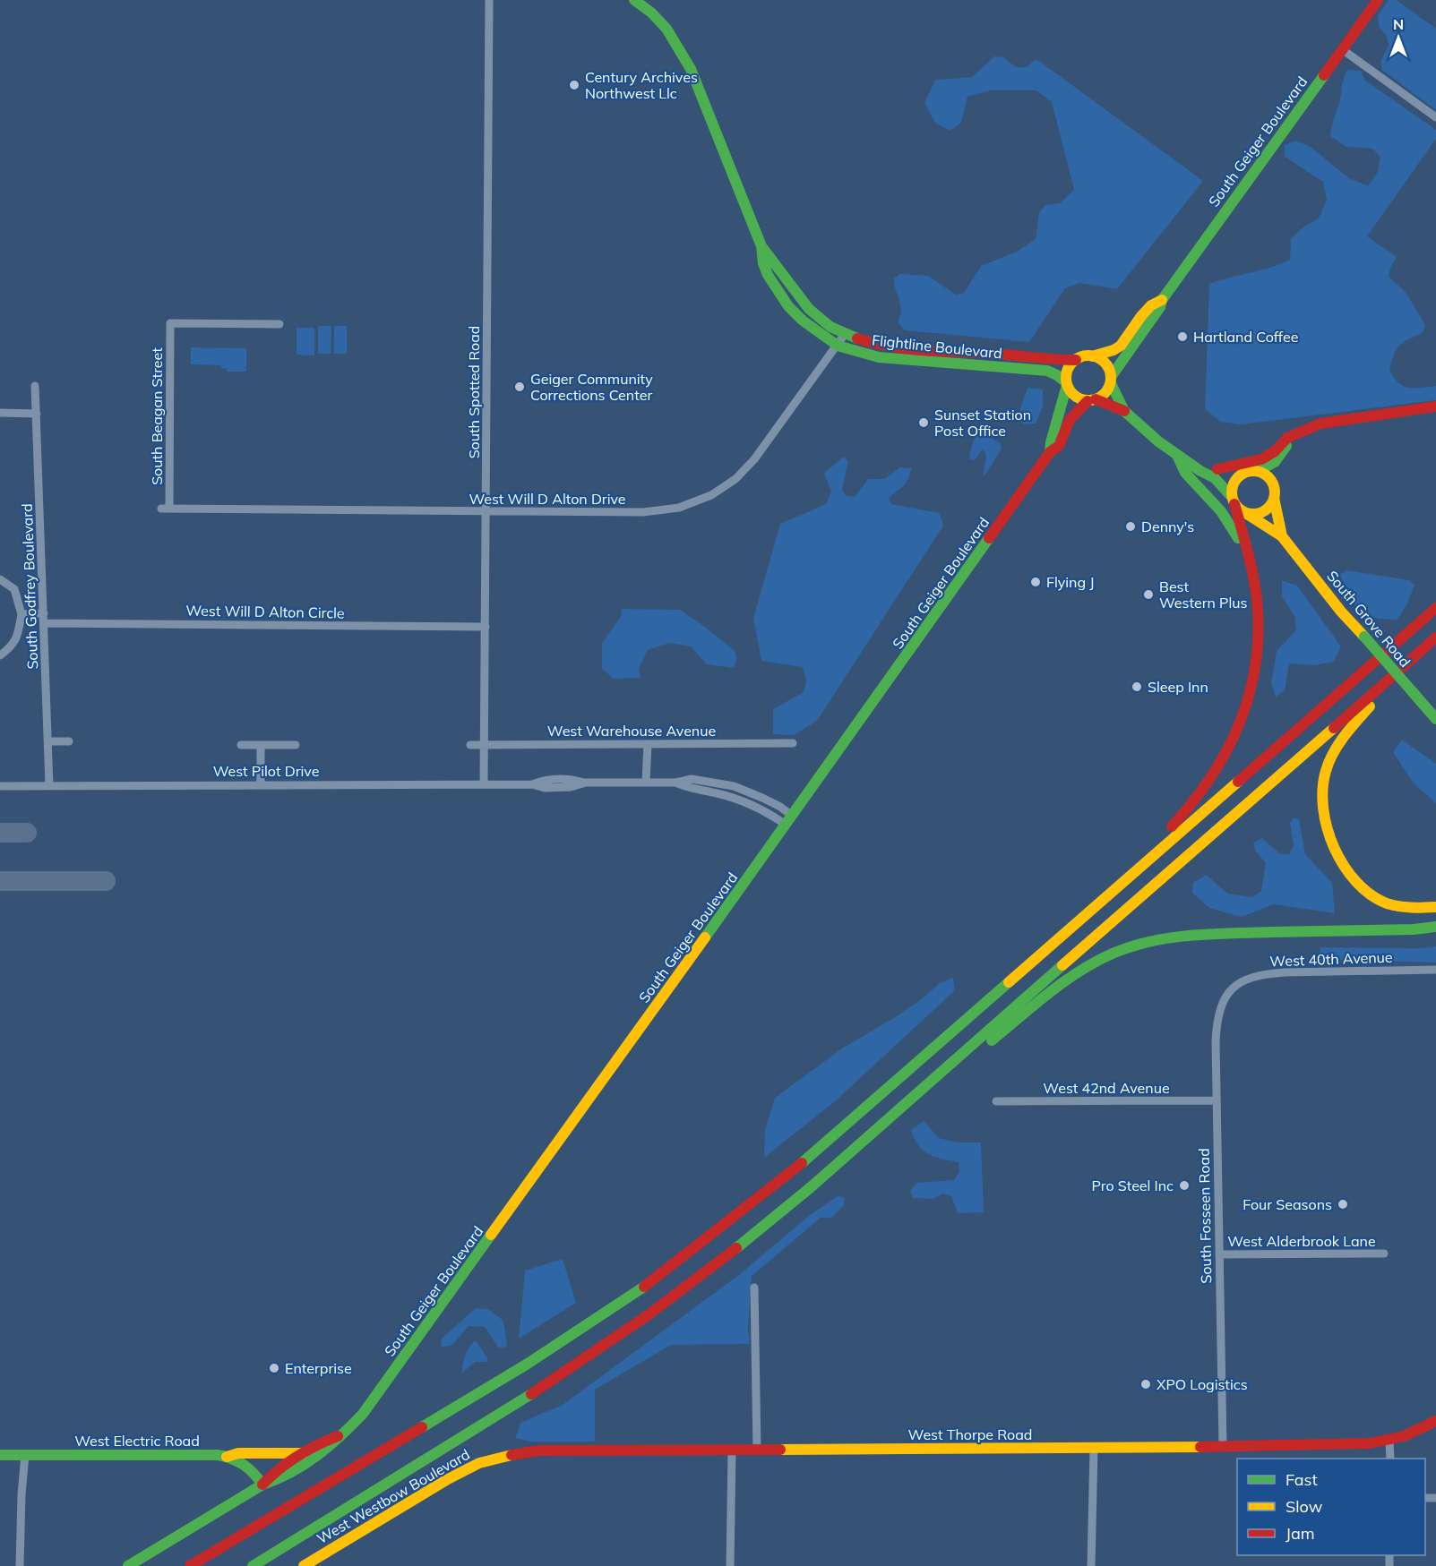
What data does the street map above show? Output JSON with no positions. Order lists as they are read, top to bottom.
{
  "streets": {
    "main road": [
      "South Geiger Boulevard",
      "Flightline Boulevard",
      "South Grove Road",
      "West Thorpe Road",
      "West Electric Road",
      "West Westbow Boulevard"
    ],
    "street": [
      "South Spotted Road",
      "South Beagan Street",
      "West Will D Alton Drive",
      "South Godfrey Boulevard",
      "West Will D Alton Circle",
      "West Warehouse Avenue",
      "West Pilot Drive",
      "West 40th Avenue",
      "West 42nd Avenue",
      "South Fosseen Road",
      "West Alderbrook Lane"
    ]
  },
  "crossings": [
    ["South Geiger Boulevard", "Flightline Boulevard"],
    ["South Geiger Boulevard", "West Pilot Drive"],
    ["South Geiger Boulevard", "West Electric Road"],
    ["Flightline Boulevard", "West Will D Alton Drive"],
    ["South Spotted Road", "West Will D Alton Drive"],
    ["South Spotted Road", "West Will D Alton Circle"],
    ["South Spotted Road", "West Warehouse Avenue"],
    ["South Spotted Road", "West Pilot Drive"],
    ["South Beagan Street", "West Will D Alton Drive"],
    ["South Godfrey Boulevard", "West Will D Alton Circle"],
    ["South Godfrey Boulevard", "West Pilot Drive"],
    ["West 40th Avenue", "South Fosseen Road"],
    ["West 42nd Avenue", "South Fosseen Road"],
    ["South Fosseen Road", "West Alderbrook Lane"],
    ["South Fosseen Road", "West Thorpe Road"],
    ["West Thorpe Road", "West Westbow Boulevard"]
  ],
  "places": [
    "Century Archives Northwest Llc",
    "Hartland Coffee",
    "Geiger Community Corrections Center",
    "Sunset Station Post Office",
    "Denny's",
    "Flying J",
    "Best Western Plus",
    "Sleep Inn",
    "Pro Steel Inc",
    "Four Seasons",
    "Enterprise",
    "XPO Logistics"
  ],
  "legend": ["Fast", "Slow", "Jam"],
  "north": "top"
}
